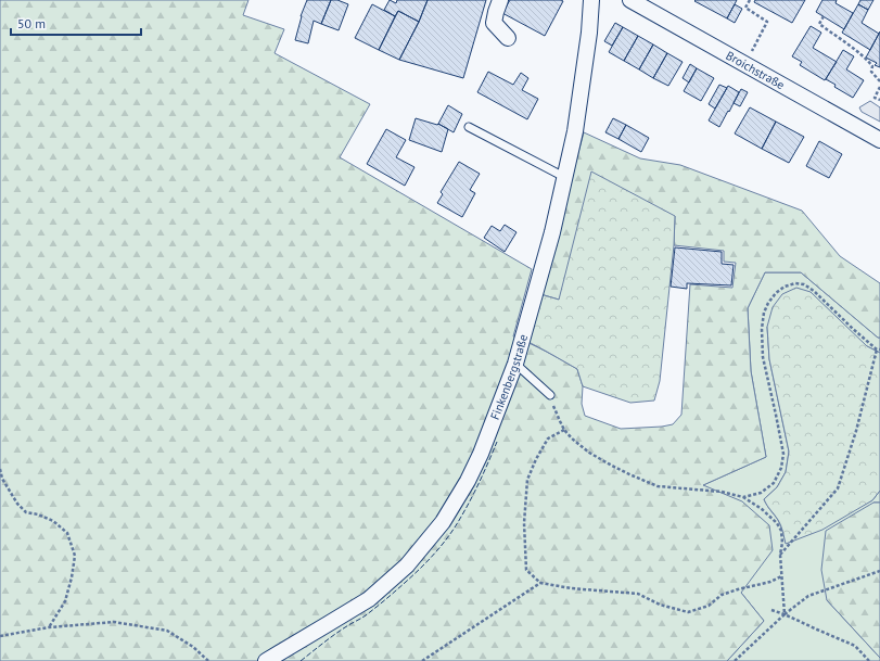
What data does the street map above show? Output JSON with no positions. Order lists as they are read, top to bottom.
{
  "streets": {
    "street": ["Broichstraße", "Finkenbergstraße"]
  },
  "scale_bar": "50 m"
}
